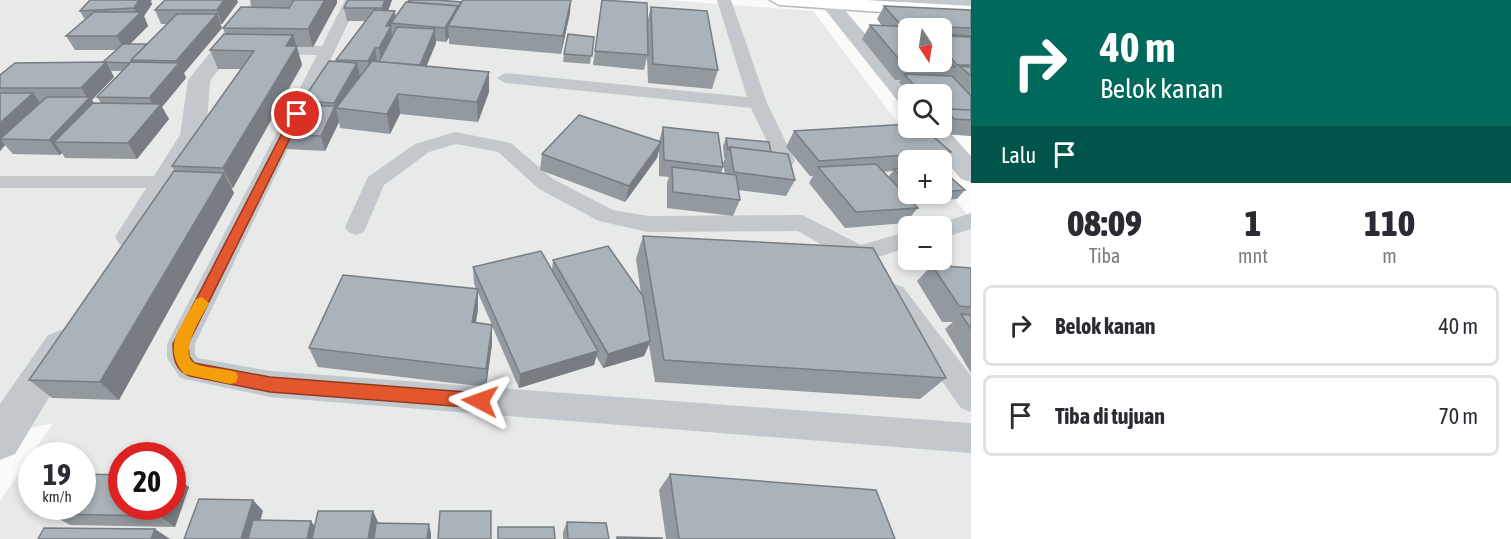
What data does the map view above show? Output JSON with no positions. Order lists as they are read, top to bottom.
{
  "north": "bottom",
  "page": {
    "turn": ["40 m", "Belok kanan"],
    "map_buttons": ["+", "−"],
    "then": "Lalu",
    "eta": [
      "08:09",
      "Tiba",
      "1",
      "mnt",
      "110",
      "m"
    ],
    "list": [
      {
        "name": "Belok kanan",
        "value": "40 m"
      },
      {
        "name": "Tiba di tujuan",
        "value": "70 m"
      }
    ],
    "speed": "19 km/h",
    "limit": "20"
  }
}
